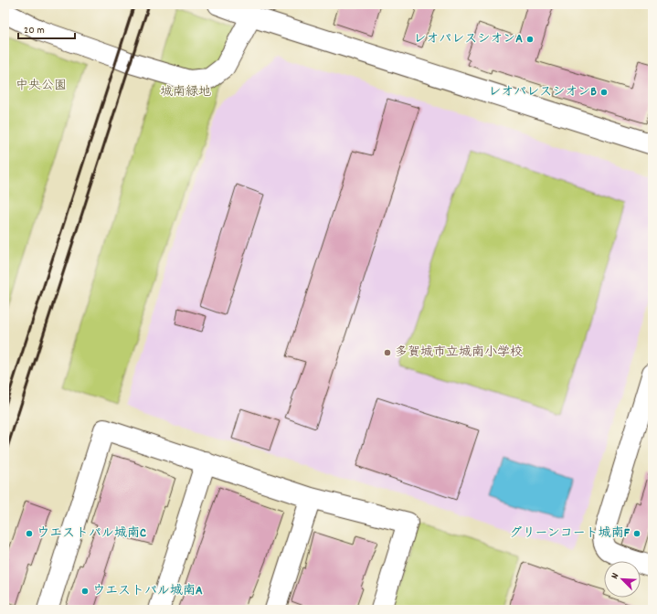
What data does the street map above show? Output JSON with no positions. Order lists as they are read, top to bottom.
{
  "parks": ["中央公園", "城南緑地"],
  "places": [
    "レオパレスシオンA",
    "レオパレスシオンB",
    "多賀城市立城南小学校",
    "ウエストパル城南C",
    "グリーンコート城南F",
    "ウエストパル城南A"
  ],
  "scale_bar": "20 m",
  "north": "top left"
}
